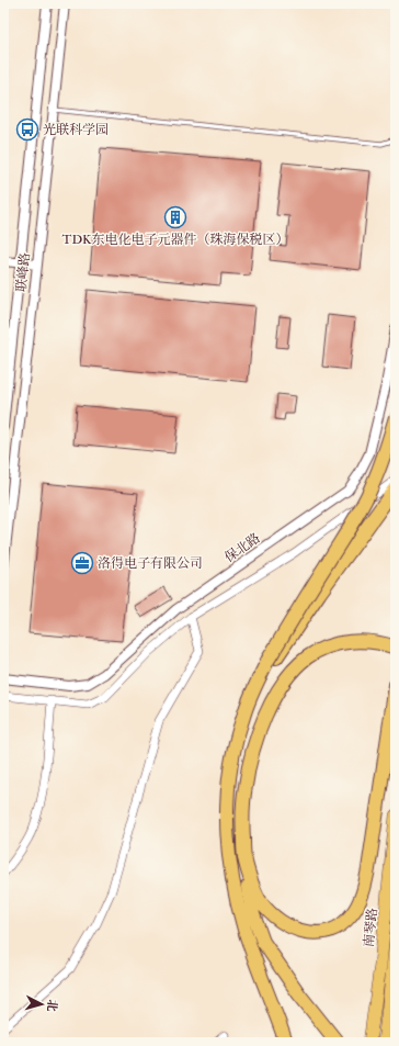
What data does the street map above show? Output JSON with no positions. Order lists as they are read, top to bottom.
{
  "streets": {
    "main road": ["南琴路"],
    "street": ["联峰路", "保北路"]
  },
  "places": {
    "bus stop": ["光联科学园"],
    "building": ["TDK东电化电子元器件（珠海保税区）"],
    "office": ["洛得电子有限公司"]
  },
  "north": "right"
}
